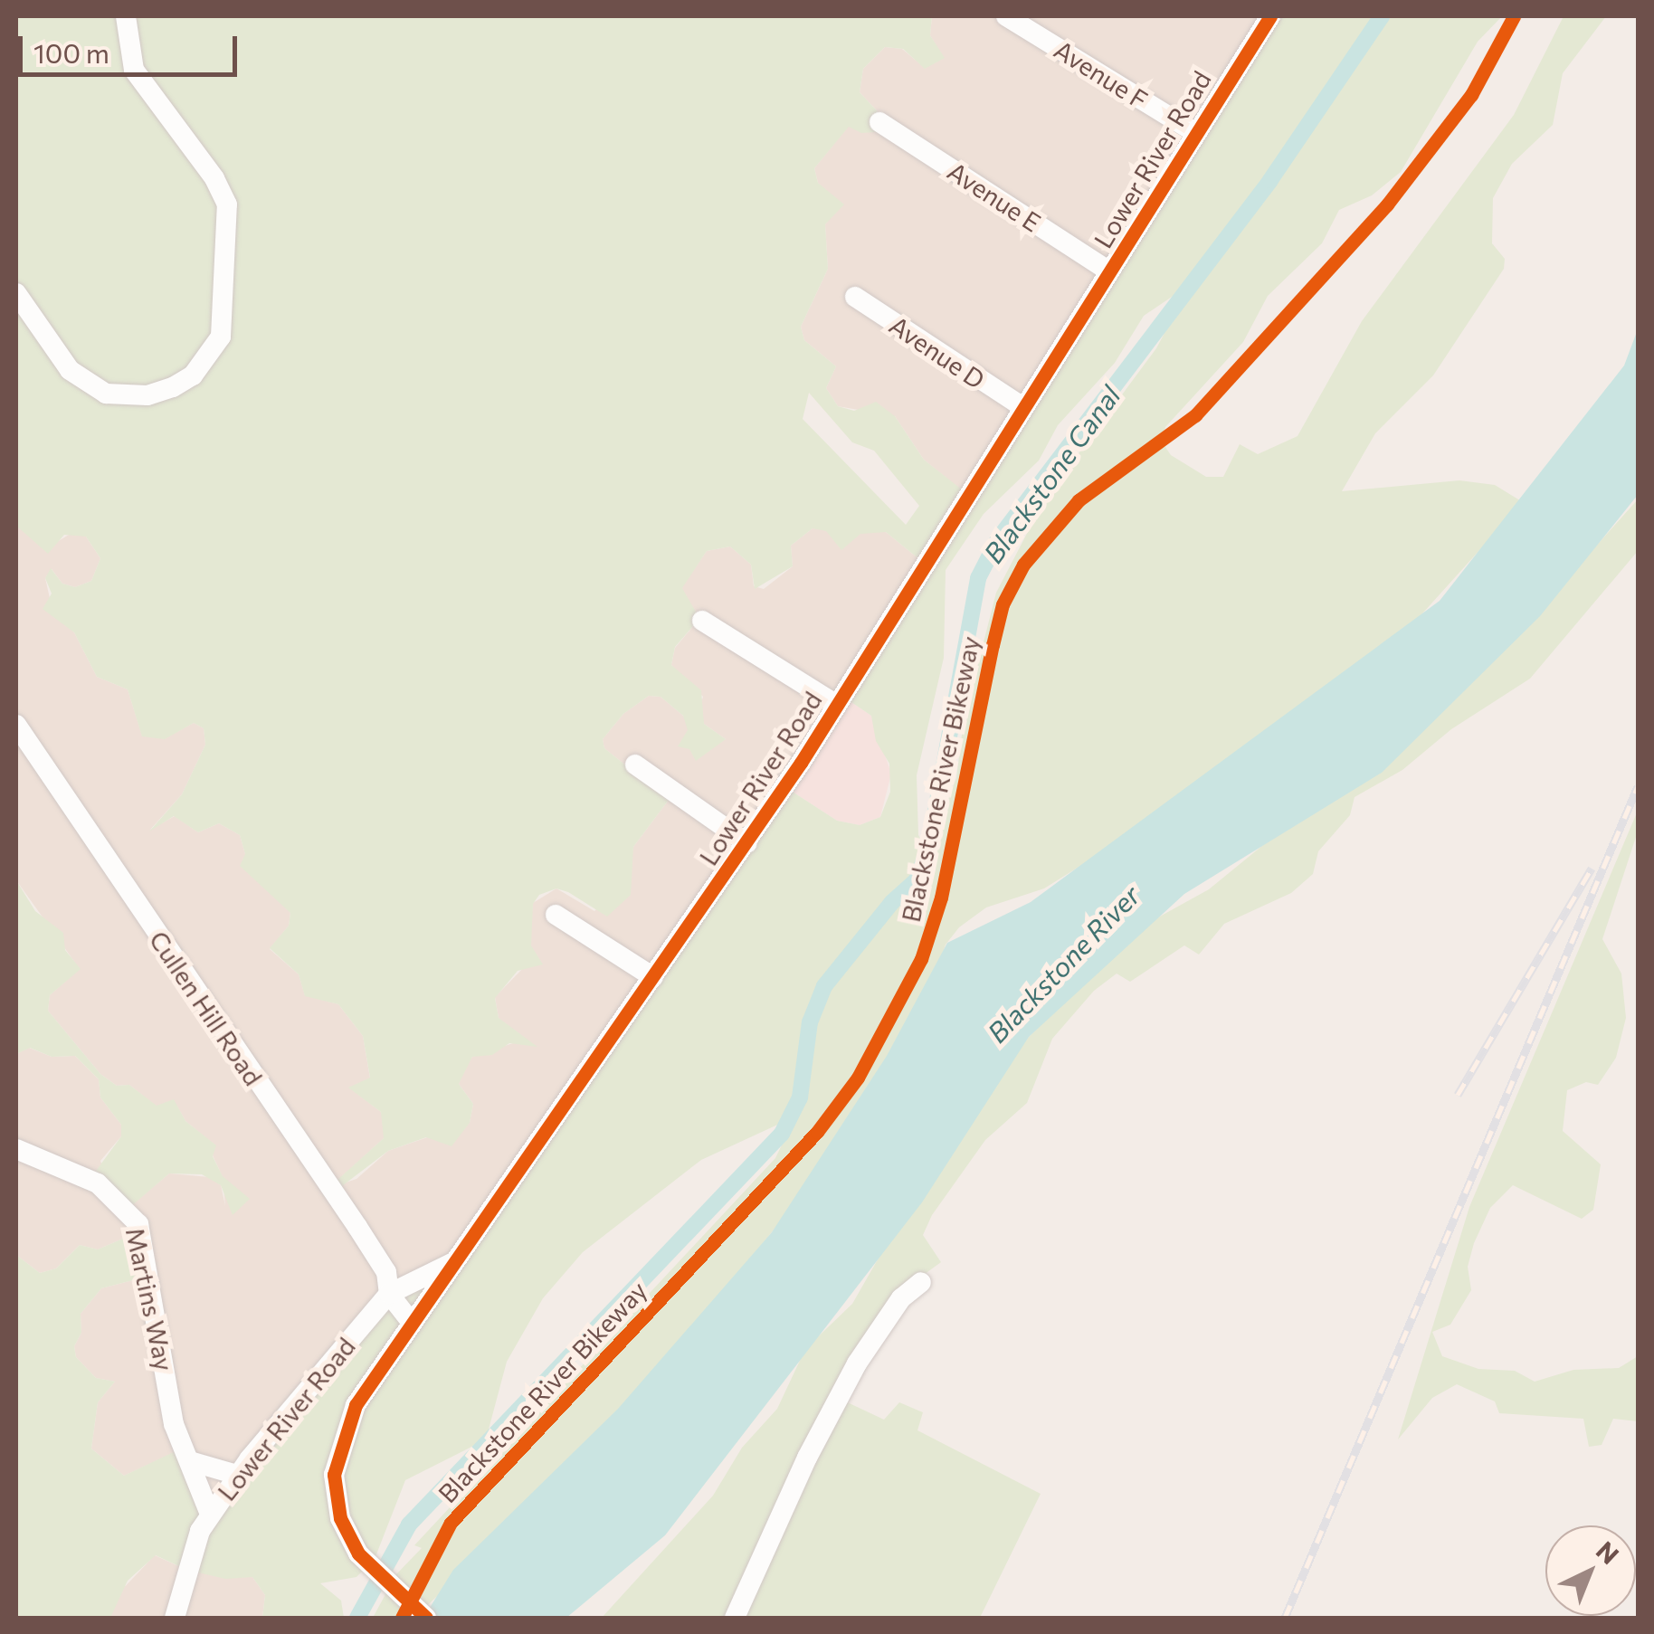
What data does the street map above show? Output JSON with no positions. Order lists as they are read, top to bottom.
{
  "streets": {
    "street": [
      "Avenue F",
      "Lower River Road",
      "Avenue E",
      "Avenue D",
      "Cullen Hill Road",
      "Martins Way"
    ],
    "cycle path": ["Blackstone River Bikeway"]
  },
  "crossings": [
    ["Avenue F", "Lower River Road"],
    ["Lower River Road", "Avenue E"],
    ["Lower River Road", "Avenue D"],
    ["Lower River Road", "Cullen Hill Road"],
    ["Lower River Road", "Martins Way"]
  ],
  "water": ["Blackstone Canal", "Blackstone River"],
  "scale_bar": "100 m",
  "north": "top right"
}
